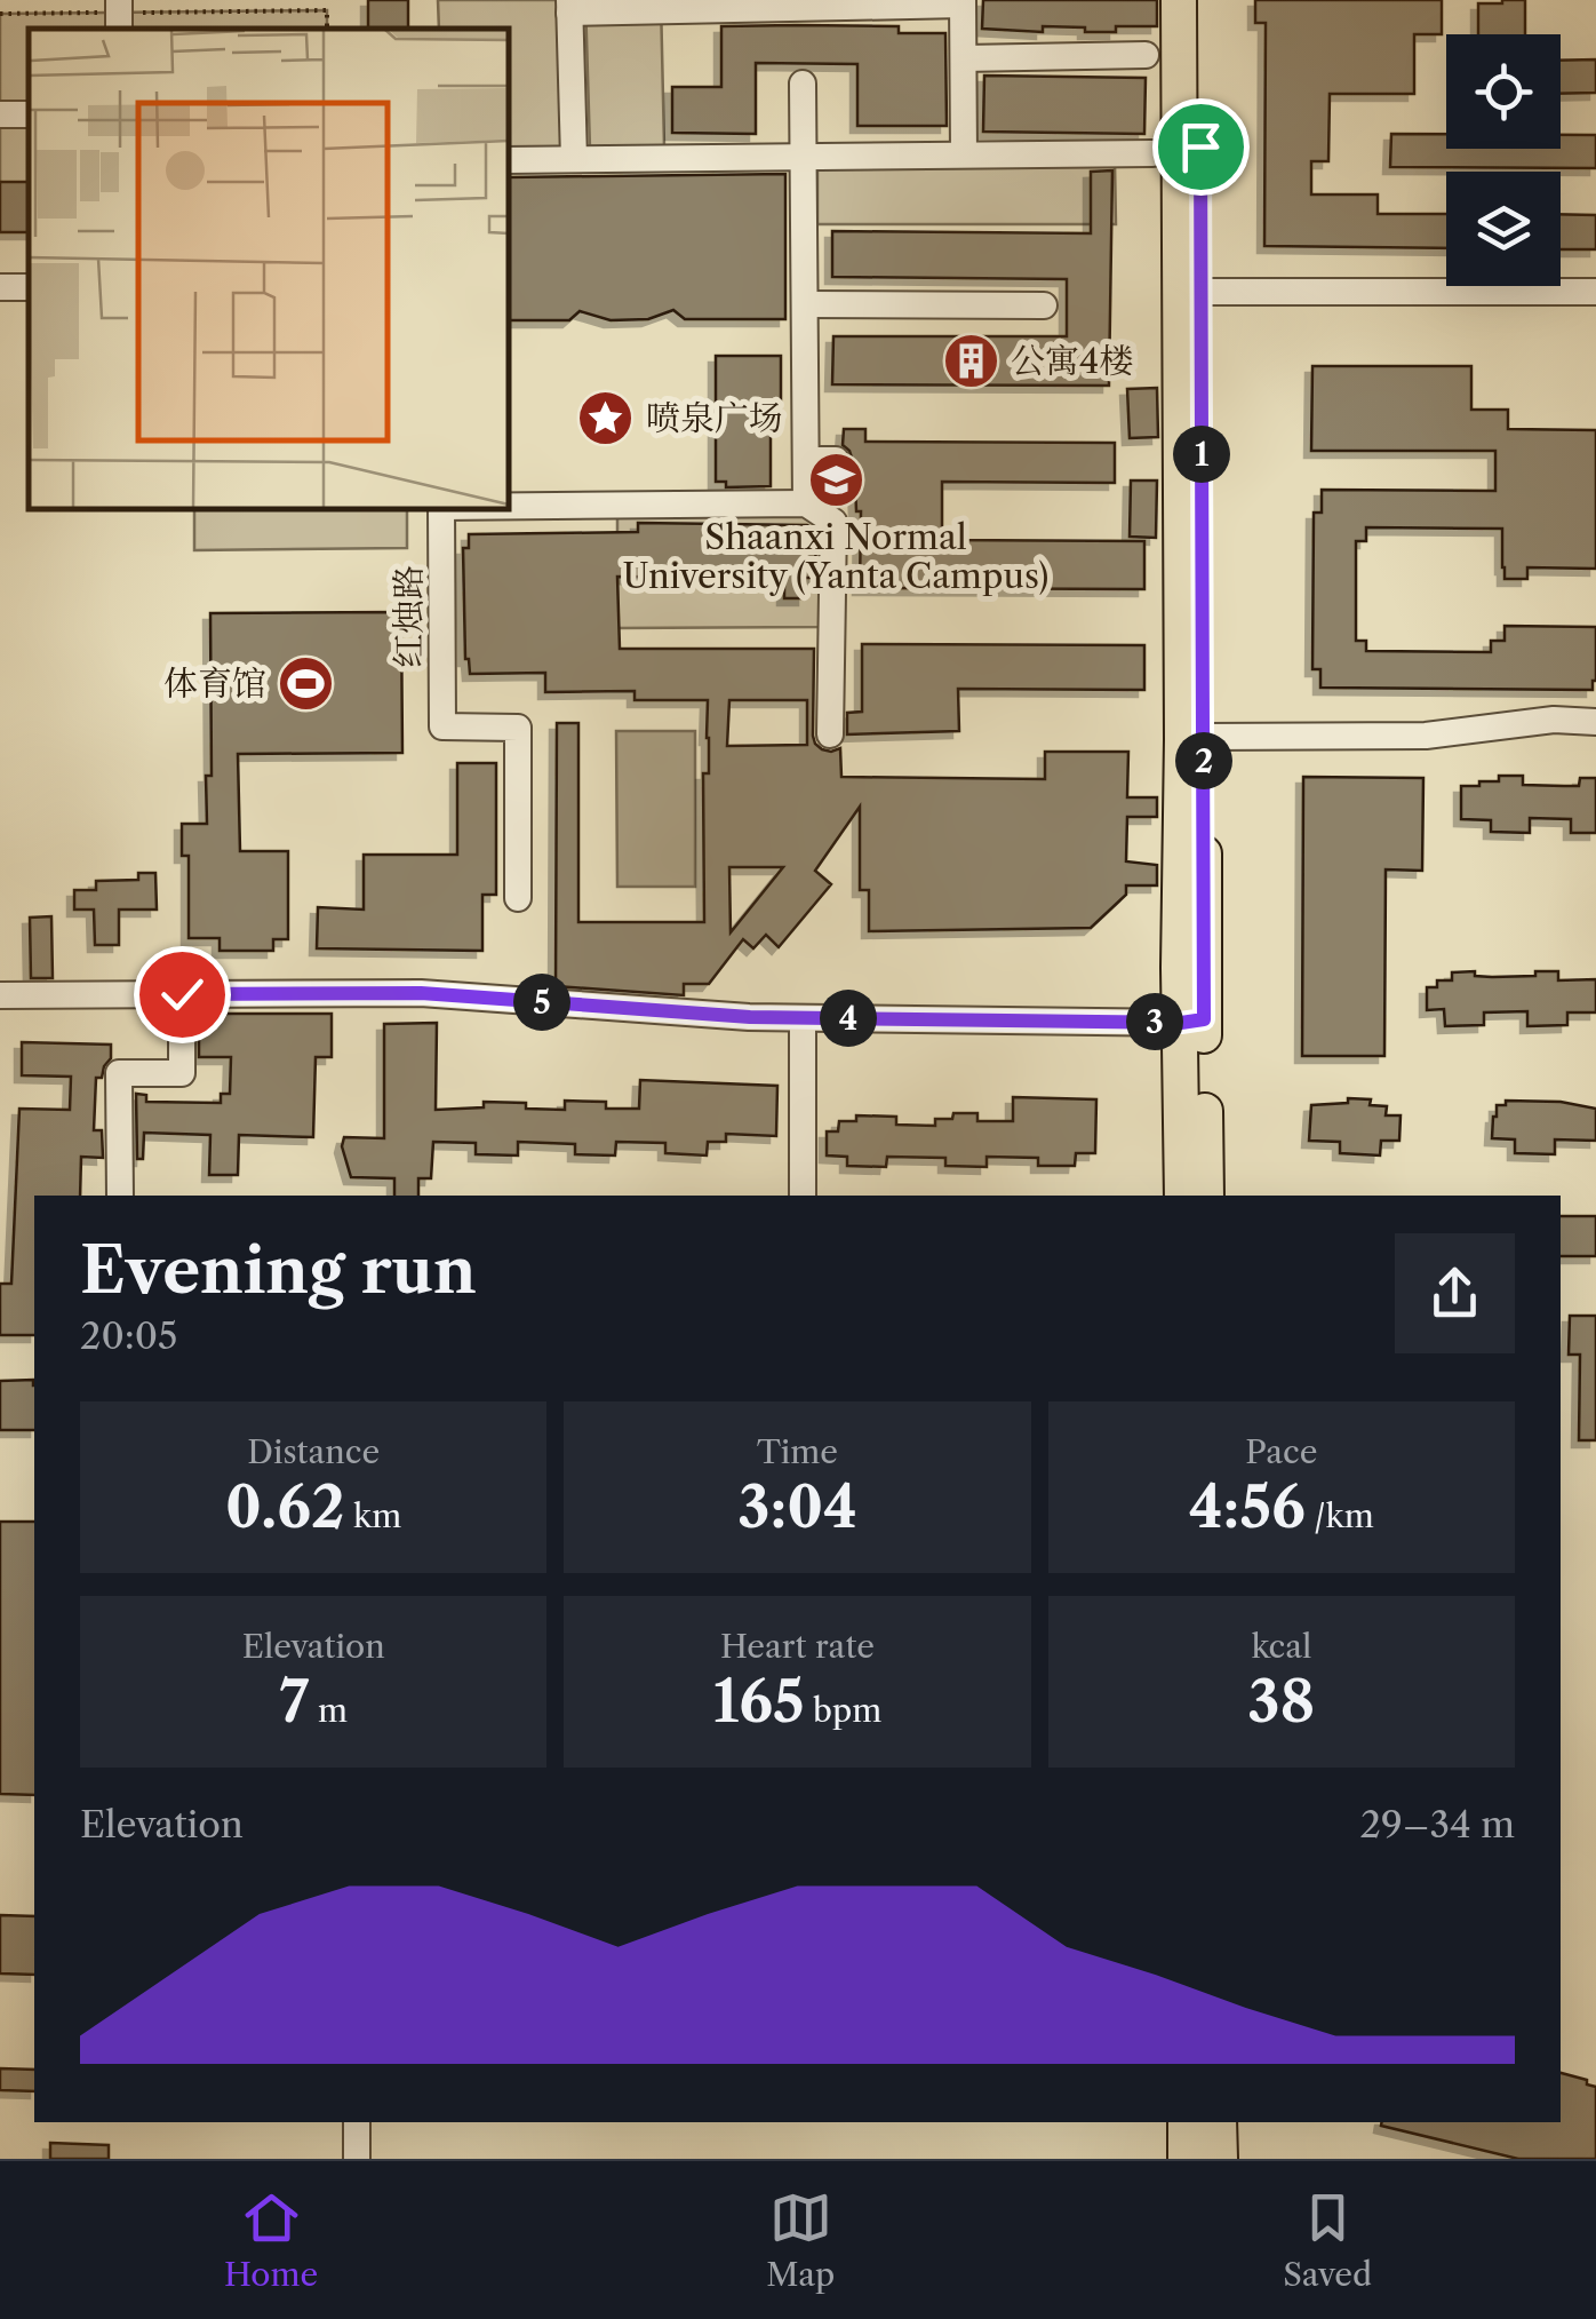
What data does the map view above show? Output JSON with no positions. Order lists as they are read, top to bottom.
{
  "streets": {
    "street": ["红烛路"]
  },
  "places": {
    "building": ["公寓4楼"],
    "place": ["喷泉广场"],
    "school or university": ["Shaanxi Normal University (Yanta Campus)"],
    "sports": ["体育馆"]
  },
  "page": {
    "pins": [
      "1",
      "2",
      "5",
      "4",
      "3"
    ],
    "heading": ["Evening run", "20:05"],
    "stats": [
      ["Distance", "0.62 km"],
      ["Time", "3:04"],
      ["Pace", "4:56 /km"],
      ["Elevation", "7 m"],
      ["Heart rate", "165 bpm"],
      ["kcal", "38"]
    ],
    "chart": ["Elevation", "29–34 m"],
    "tabs": ["Home", "Map", "Saved"]
  }
}
